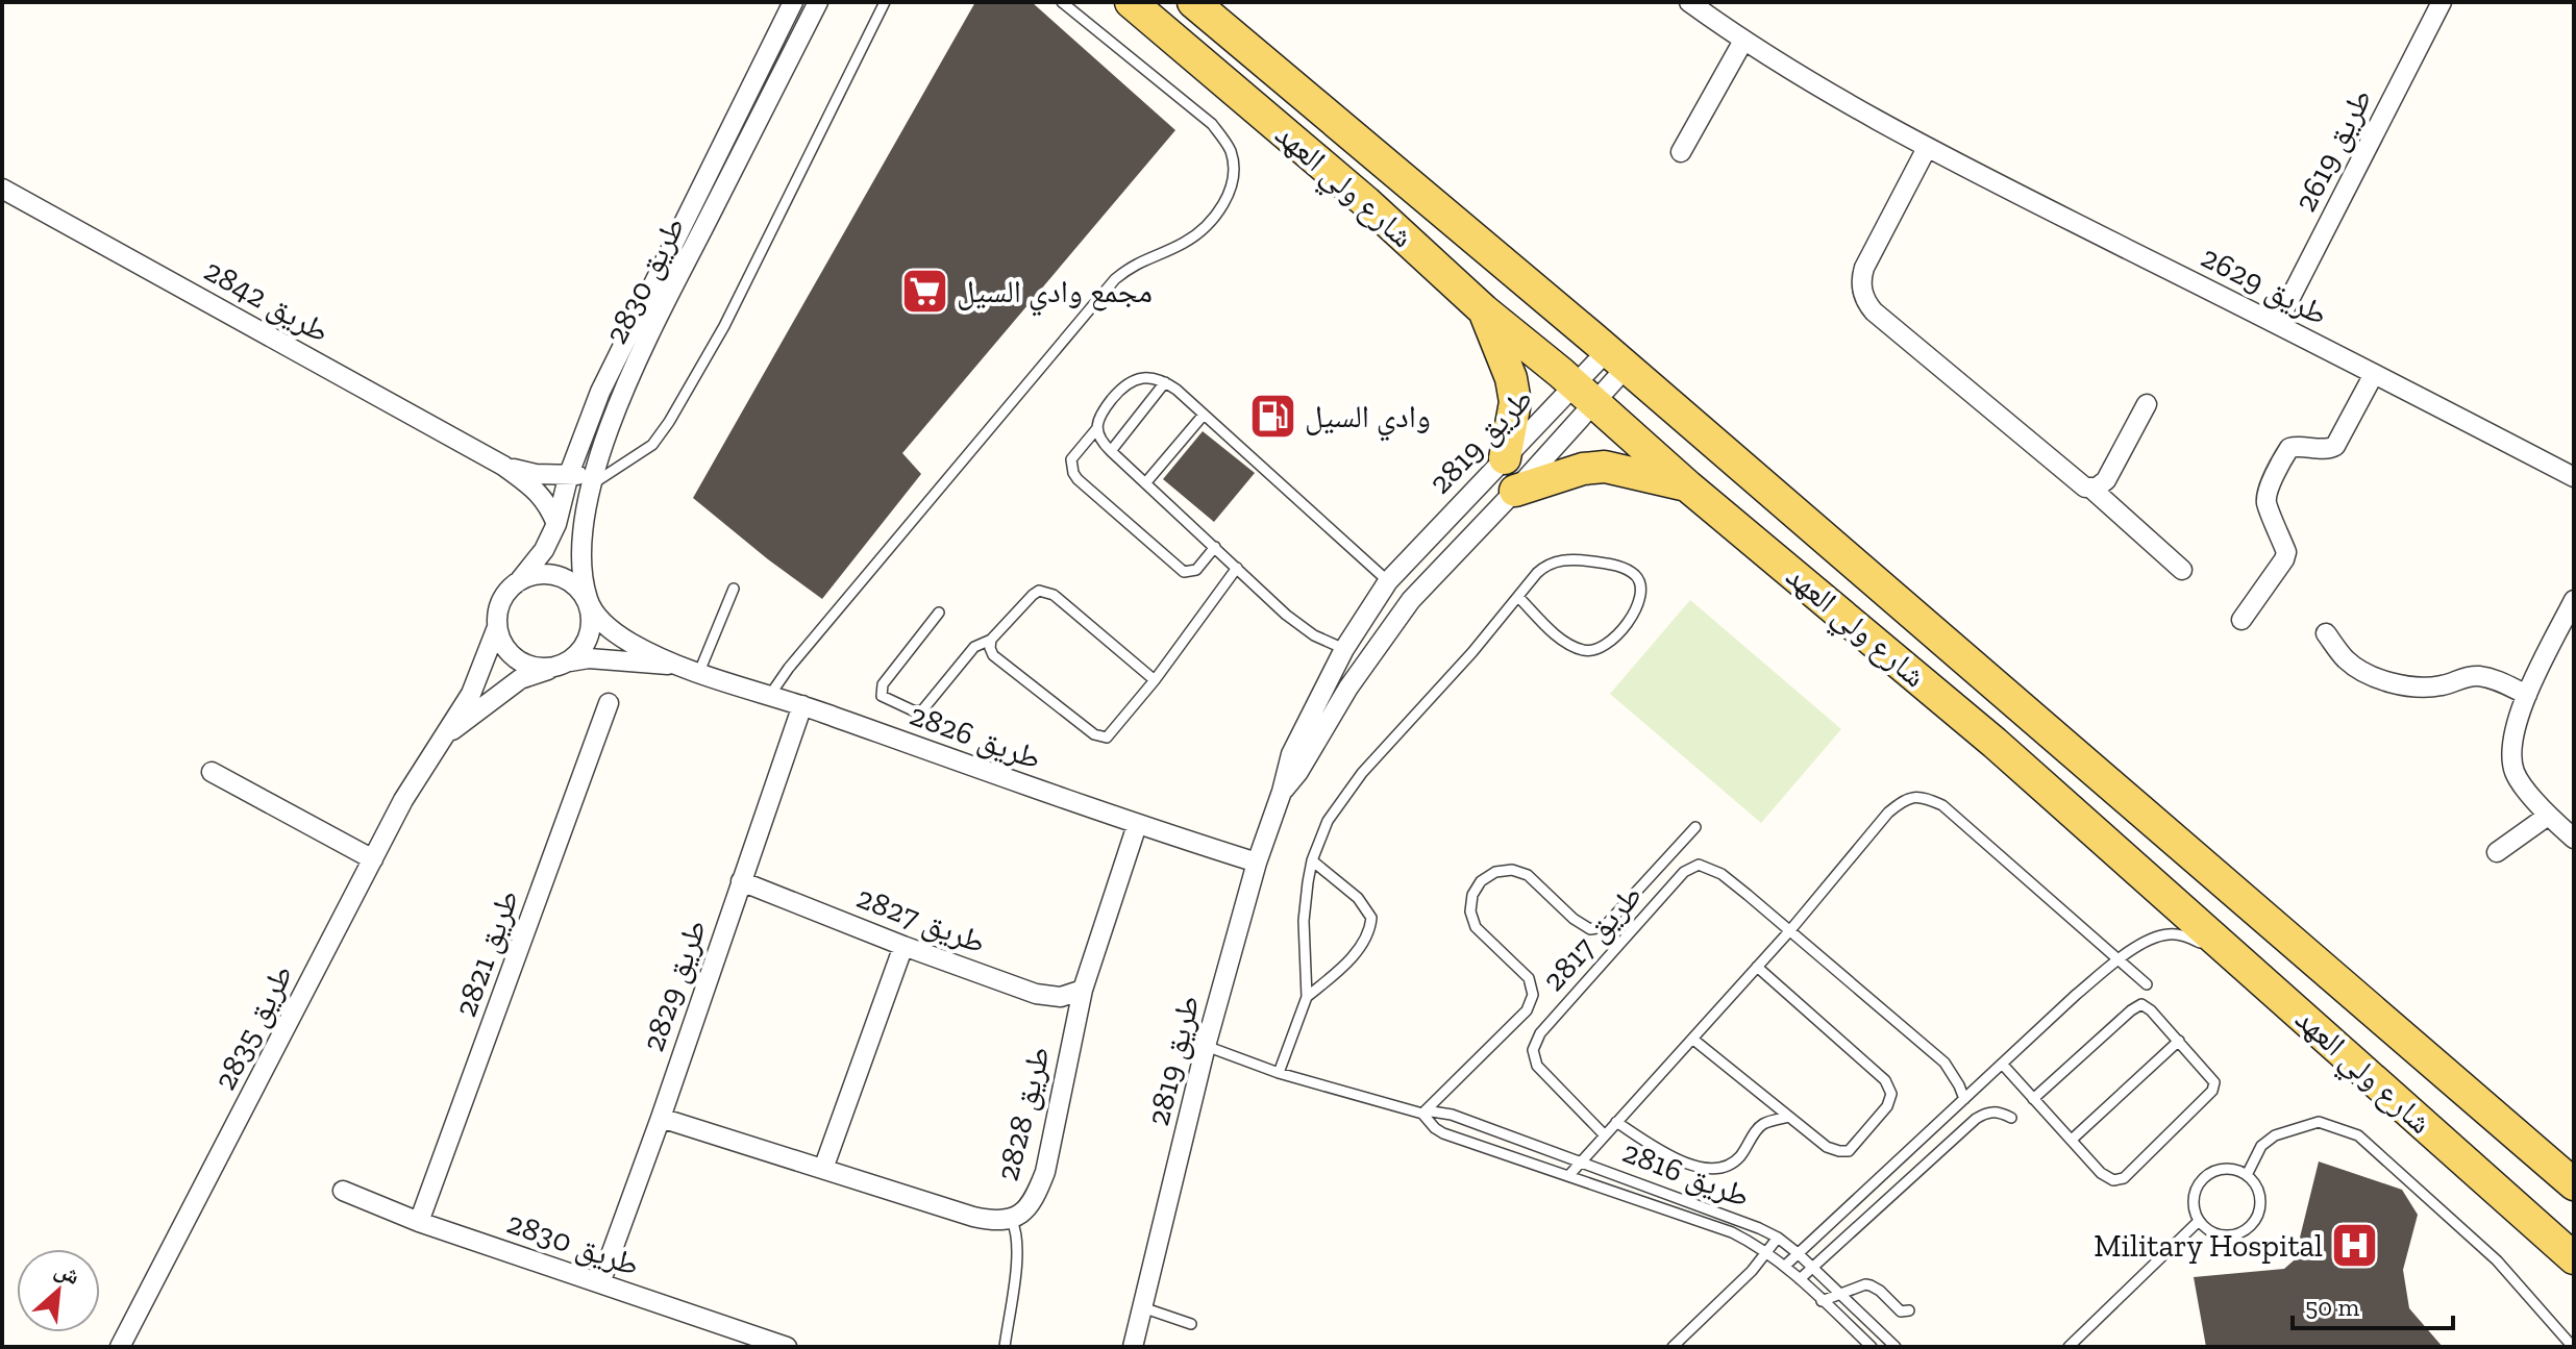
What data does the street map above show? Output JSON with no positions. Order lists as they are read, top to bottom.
{
  "streets": {
    "main road": ["شارع ولي العهد"],
    "street": [
      "طريق 2619",
      "طريق 2830",
      "طريق 2629",
      "طريق 2842",
      "طريق 2819",
      "طريق 2826",
      "طريق 2827",
      "طريق 2821",
      "طريق 2829",
      "طريق 2835",
      "طريق 2828"
    ],
    "lane": ["طريق 2817", "طريق 2816"]
  },
  "crossings": [
    ["طريق 2619", "طريق 2629"],
    ["شارع ولي العهد", "طريق 2819"],
    ["طريق 2830", "طريق 2842"],
    ["طريق 2830", "طريق 2826"],
    ["طريق 2830", "طريق 2821"],
    ["طريق 2830", "طريق 2829"],
    ["طريق 2830", "طريق 2835"],
    ["طريق 2819", "طريق 2826"],
    ["طريق 2819", "طريق 2816"],
    ["طريق 2826", "طريق 2829"],
    ["طريق 2826", "طريق 2835"],
    ["طريق 2826", "طريق 2828"],
    ["طريق 2827", "طريق 2829"],
    ["طريق 2827", "طريق 2828"],
    ["طريق 2829", "طريق 2828"]
  ],
  "places": {
    "supermarket": ["مجمع وادي السيل"],
    "fuel station": ["وادي السيل"],
    "hospital": ["Military Hospital"]
  },
  "scale_bar": "50 m",
  "north": "top right"
}
